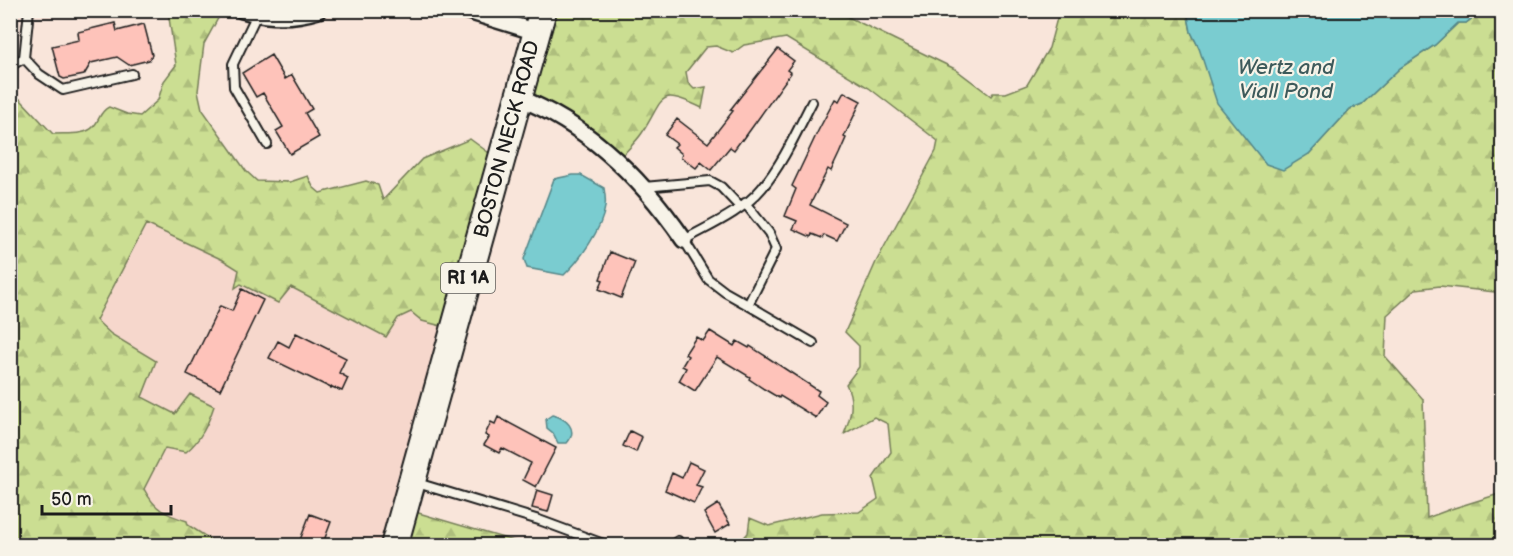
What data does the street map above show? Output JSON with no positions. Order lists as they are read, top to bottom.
{
  "streets": {
    "main road": ["BOSTON NECK ROAD", "RI 1A"]
  },
  "water": ["Wertz and Viall Pond"],
  "scale_bar": "50 m"
}
